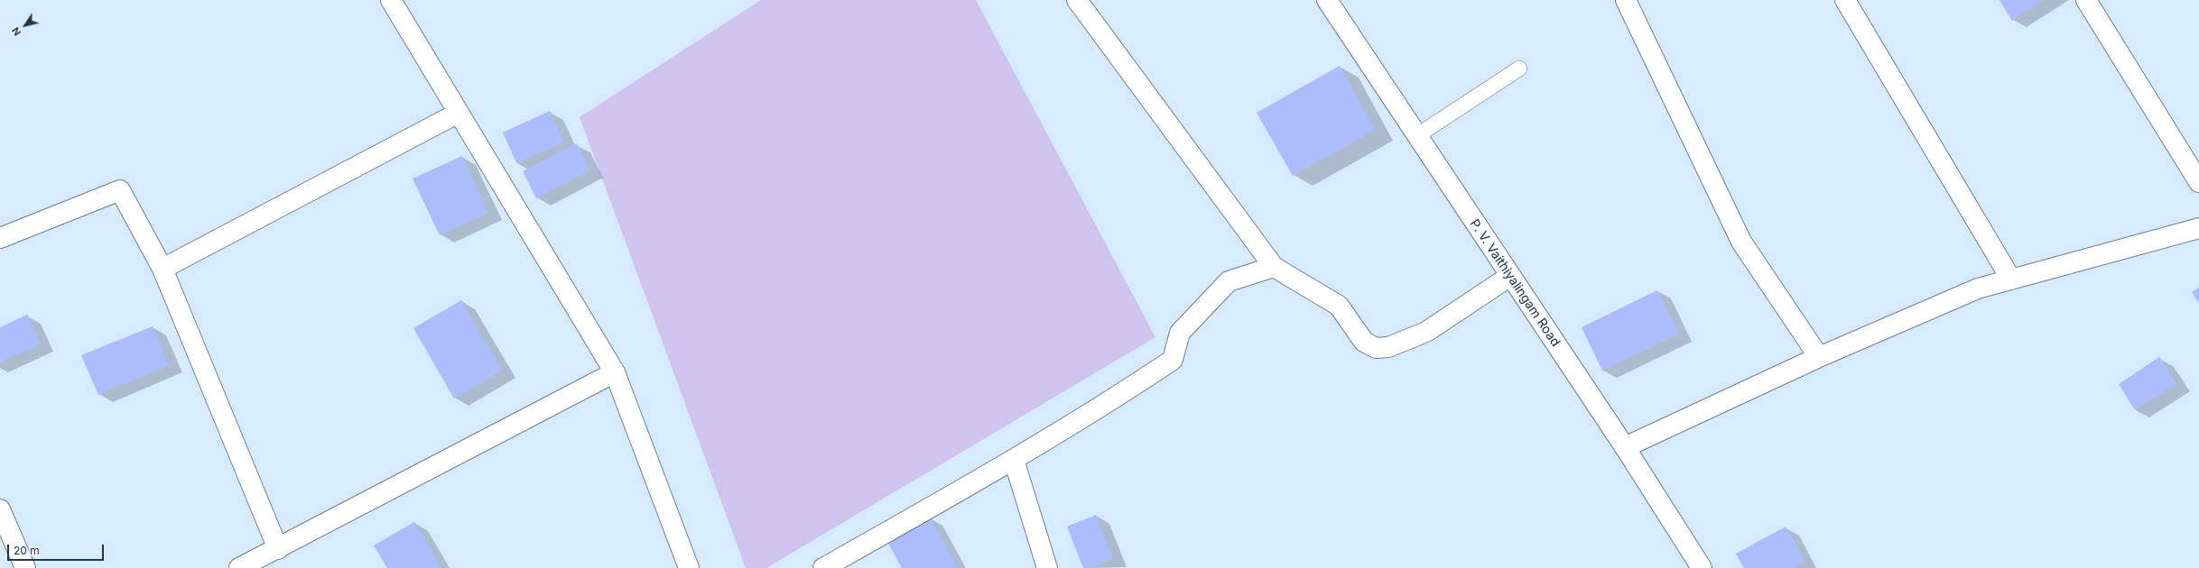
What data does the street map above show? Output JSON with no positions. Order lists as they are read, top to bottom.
{
  "streets": {
    "street": ["P. V. Vaithiyalingam Road"]
  },
  "scale_bar": "20 m",
  "north": "bottom left"
}
